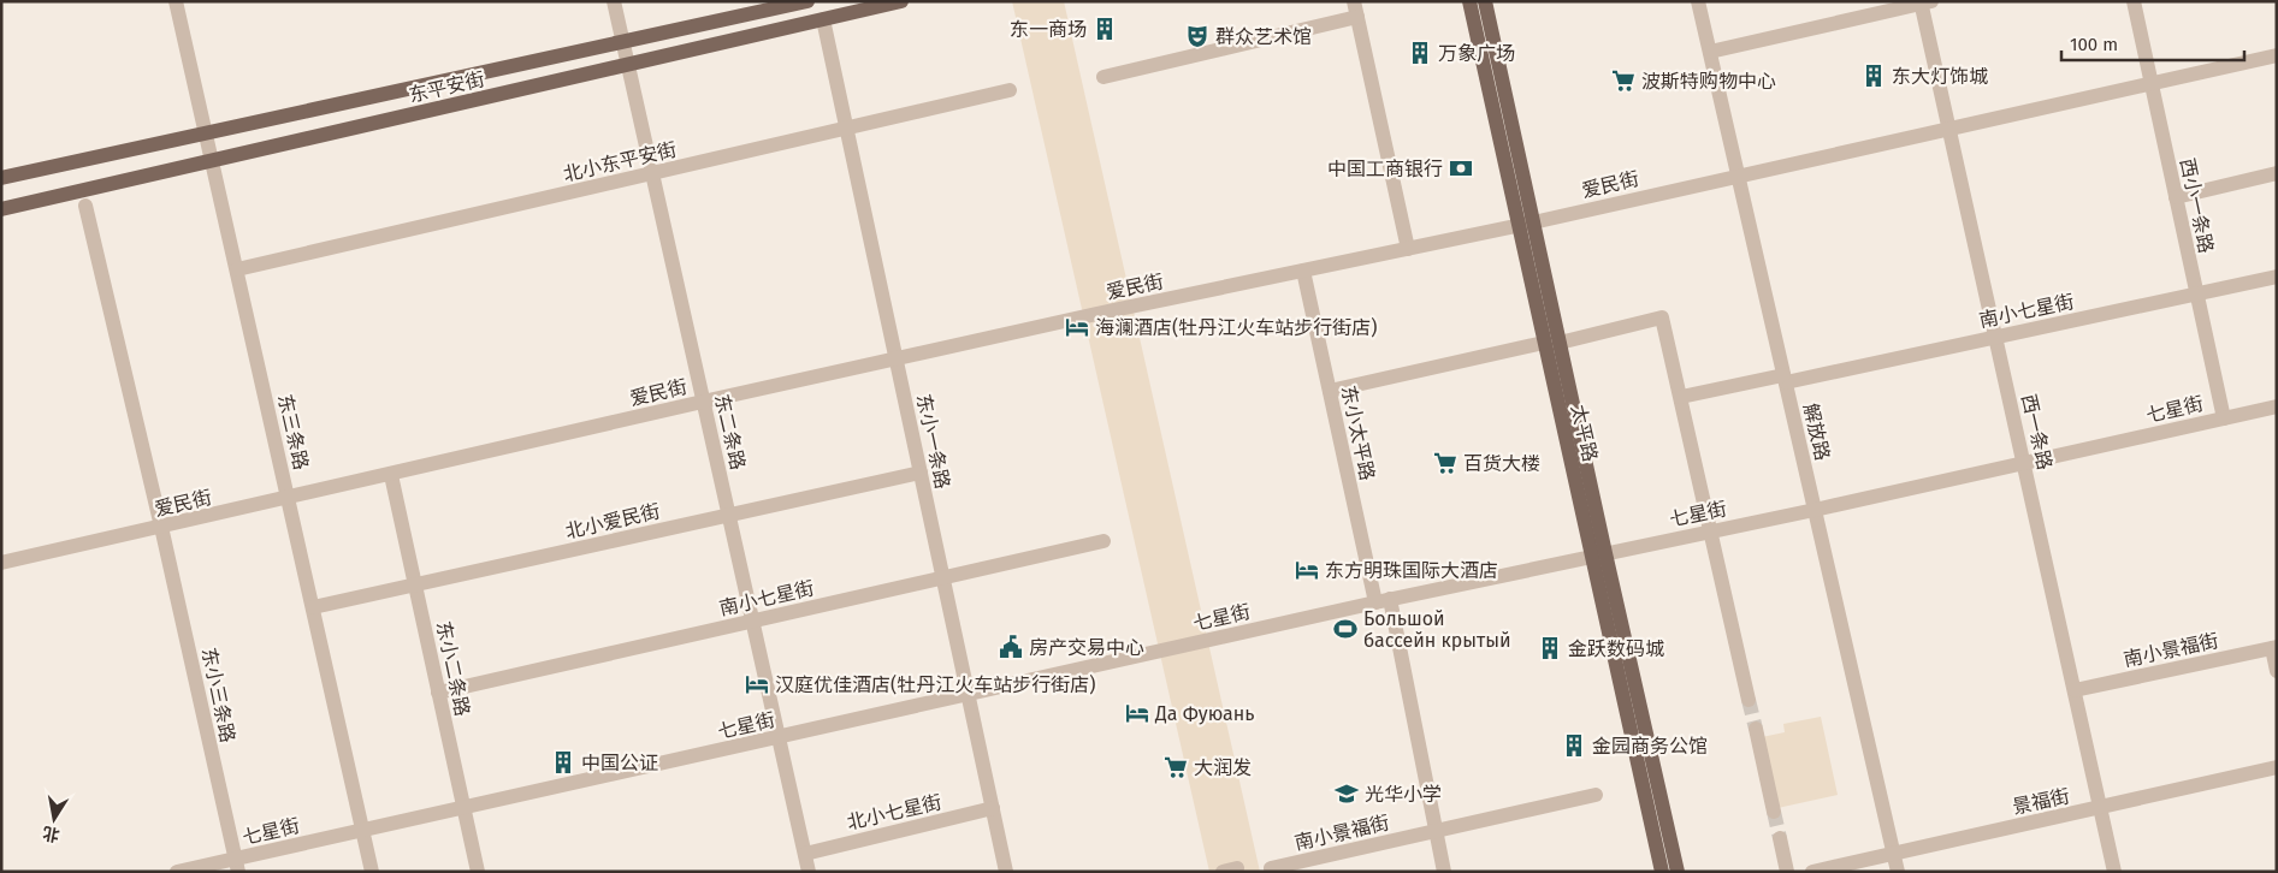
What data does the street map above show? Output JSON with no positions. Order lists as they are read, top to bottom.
{
  "streets": {
    "main road": ["东平安街", "太平路"],
    "street": [
      "北小东平安街",
      "爱民街",
      "西小一条路",
      "南小七星街",
      "七星街",
      "东三条路",
      "东二条路",
      "解放路",
      "西一条路",
      "东小太平路",
      "东小一条路",
      "北小爱民街",
      "南小景福街",
      "东小二条路",
      "东小三条路",
      "景福街",
      "北小七星街"
    ]
  },
  "crossings": [
    ["东平安街", "东三条路"],
    ["东平安街", "东二条路"],
    ["东平安街", "东小一条路"],
    ["北小东平安街", "东三条路"],
    ["北小东平安街", "东二条路"],
    ["北小东平安街", "东小一条路"],
    ["爱民街", "西小一条路"],
    ["爱民街", "东三条路"],
    ["爱民街", "东二条路"],
    ["爱民街", "解放路"],
    ["爱民街", "西一条路"],
    ["爱民街", "东小太平路"],
    ["爱民街", "太平路"],
    ["爱民街", "东小一条路"],
    ["爱民街", "东小二条路"],
    ["爱民街", "东小三条路"],
    ["西小一条路", "南小七星街"],
    ["西小一条路", "七星街"],
    ["南小七星街", "东二条路"],
    ["南小七星街", "解放路"],
    ["南小七星街", "西一条路"],
    ["南小七星街", "东小一条路"],
    ["南小七星街", "东小二条路"],
    ["七星街", "东三条路"],
    ["七星街", "东二条路"],
    ["七星街", "解放路"],
    ["七星街", "西一条路"],
    ["七星街", "东小太平路"],
    ["七星街", "太平路"],
    ["七星街", "东小一条路"],
    ["七星街", "东小二条路"],
    ["七星街", "东小三条路"],
    ["东三条路", "北小爱民街"],
    ["东二条路", "北小爱民街"],
    ["东二条路", "北小七星街"],
    ["解放路", "景福街"],
    ["西一条路", "南小景福街"],
    ["西一条路", "景福街"],
    ["东小太平路", "南小景福街"],
    ["东小一条路", "北小爱民街"],
    ["东小一条路", "北小七星街"],
    ["北小爱民街", "东小二条路"]
  ],
  "places": {
    "building": [
      "东一商场",
      "万象广场",
      "东大灯饰城",
      "金跃数码城",
      "金园商务公馆",
      "中国公证"
    ],
    "theatre": ["群众艺术馆"],
    "supermarket": ["波斯特购物中心", "百货大楼", "大润发"],
    "bank": ["中国工商银行"],
    "hotel": [
      "海澜酒店(牡丹江火车站步行街店)",
      "东方明珠国际大酒店",
      "汉庭优佳酒店(牡丹江火车站步行街店)",
      "Да Фуюань"
    ],
    "sports": ["Большой бассейн крытый"],
    "public building": ["房产交易中心"],
    "school or university": ["光华小学"]
  },
  "scale_bar": "100 m",
  "north": "bottom"
}
